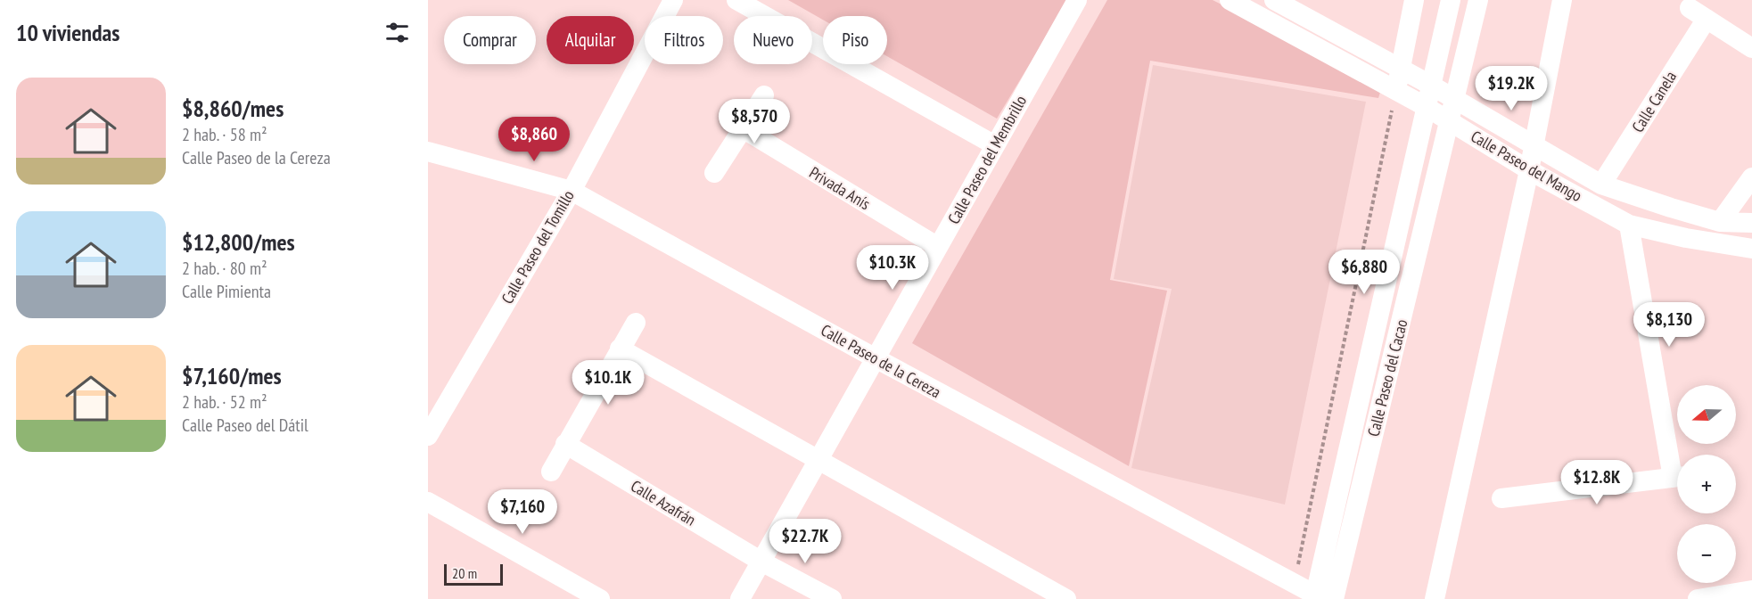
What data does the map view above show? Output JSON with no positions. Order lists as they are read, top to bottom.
{
  "streets": {
    "street": [
      "Calle Canela",
      "Calle Paseo del Membrillo",
      "Calle Paseo del Mango",
      "Privada Anís",
      "Calle Paseo del Tomillo",
      "Calle Paseo de la Cereza",
      "Calle Paseo del Cacao",
      "Calle Azafrán"
    ]
  },
  "crossings": [
    ["Calle Canela", "Calle Paseo del Mango"],
    ["Calle Paseo del Membrillo", "Privada Anís"],
    ["Calle Paseo del Membrillo", "Calle Paseo de la Cereza"],
    ["Calle Paseo del Membrillo", "Calle Azafrán"],
    ["Calle Paseo del Mango", "Calle Paseo del Cacao"],
    ["Calle Paseo del Tomillo", "Calle Paseo de la Cereza"],
    ["Calle Paseo de la Cereza", "Calle Paseo del Cacao"]
  ],
  "scale_bar": "20 m",
  "north": "left",
  "page": {
    "heading": "10 viviendas",
    "chip": [
      "Comprar",
      "Alquilar",
      "Filtros",
      "Nuevo",
      "Piso"
    ],
    "list": [
      {
        "name": "$8,860/mes",
        "note": "2 hab. · 58 m² · Calle Paseo de la Cereza"
      },
      {
        "name": "$12,800/mes",
        "note": "2 hab. · 80 m² · Calle Pimienta"
      },
      {
        "name": "$7,160/mes",
        "note": "2 hab. · 52 m² · Calle Paseo del Dátil"
      }
    ],
    "price": [
      "$19.2K",
      "$8,570",
      "$8,860",
      "$10.3K",
      "$6,880",
      "$8,130",
      "$10.1K",
      "$12.8K",
      "$7,160",
      "$22.7K"
    ],
    "map_buttons": ["+", "−"],
    "scale": "20 m"
  }
}
